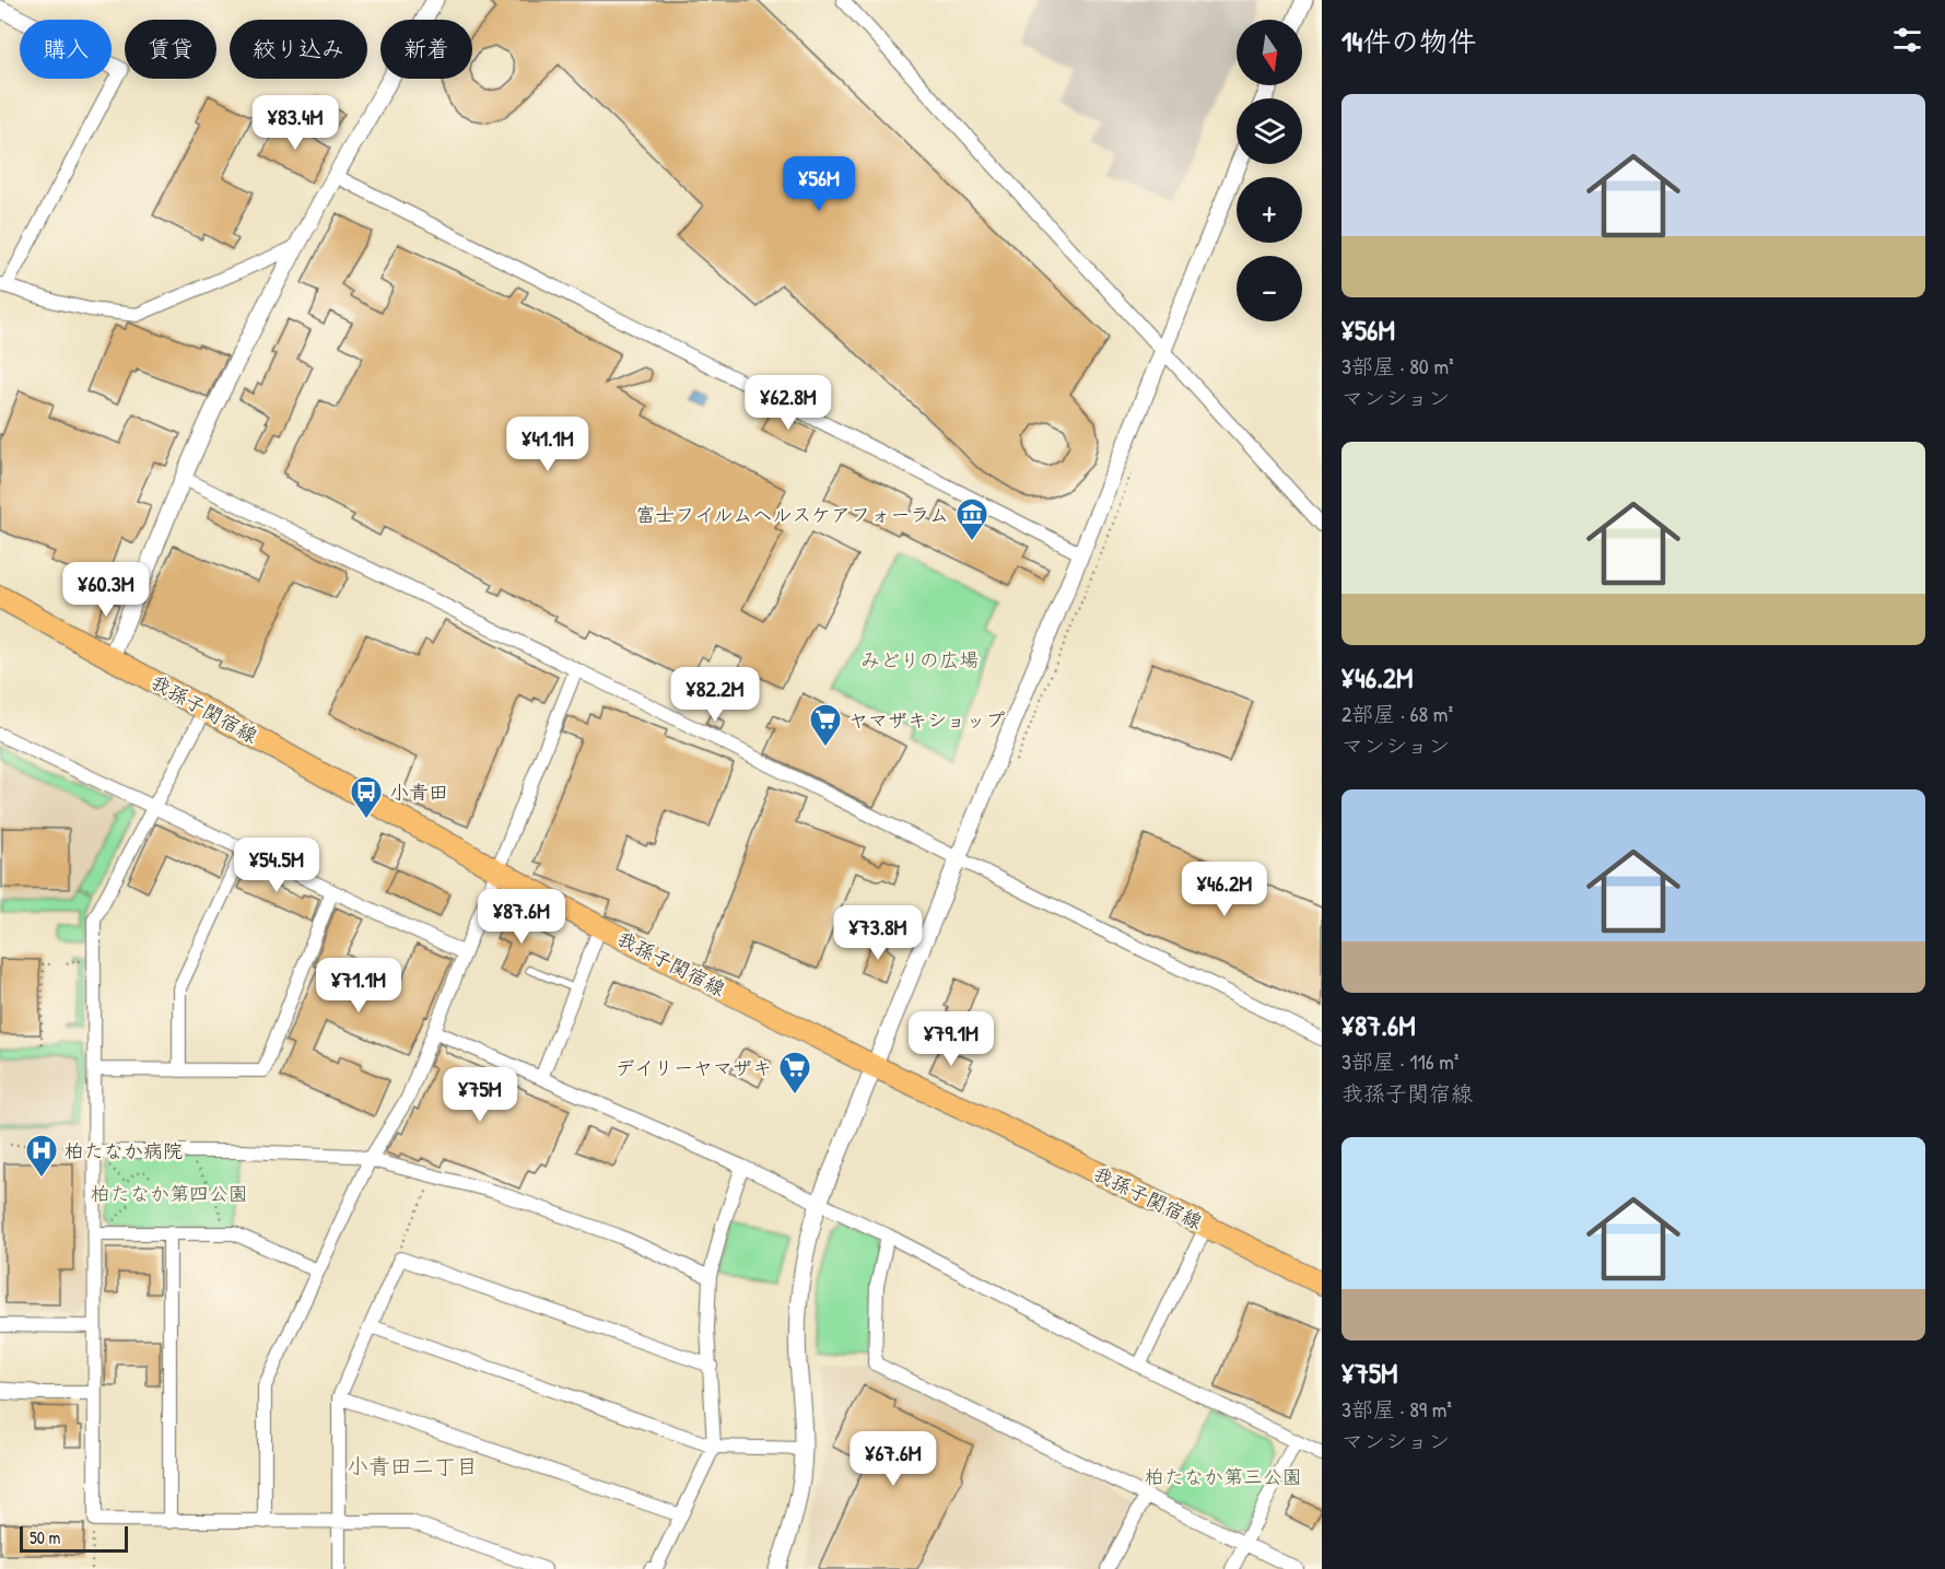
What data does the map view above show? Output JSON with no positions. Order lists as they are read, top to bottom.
{
  "streets": {
    "main road": ["我孫子関宿線"]
  },
  "districts": ["小青田二丁目"],
  "parks": ["みどりの広場", "柏たなか第四公園", "柏たなか第三公園"],
  "places": {
    "museum": ["富士フイルムヘルスケアフォーラム"],
    "supermarket": ["ヤマザキショップ", "デイリーヤマザキ"],
    "bus stop": ["小青田"],
    "hospital": ["柏たなか病院"]
  },
  "scale_bar": "50 m",
  "north": "bottom",
  "page": {
    "heading": "14件の物件",
    "map_buttons": ["+", "−"],
    "chip": [
      "購入",
      "賃貸",
      "絞り込み",
      "新着"
    ],
    "list": [
      {
        "name": "¥56M",
        "note": "3部屋 · 80 m² · マンション"
      },
      {
        "name": "¥46.2M",
        "note": "2部屋 · 68 m² · マンション"
      },
      {
        "name": "¥87.6M",
        "note": "3部屋 · 116 m² · 我孫子関宿線"
      },
      {
        "name": "¥75M",
        "note": "3部屋 · 89 m² · マンション"
      }
    ],
    "price": [
      "¥83.4M",
      "¥56M",
      "¥62.8M",
      "¥41.1M",
      "¥60.3M",
      "¥82.2M",
      "¥54.5M",
      "¥46.2M",
      "¥87.6M",
      "¥73.8M",
      "¥71.1M",
      "¥79.1M",
      "¥75M",
      "¥67.6M"
    ],
    "scale": "50 m"
  }
}
